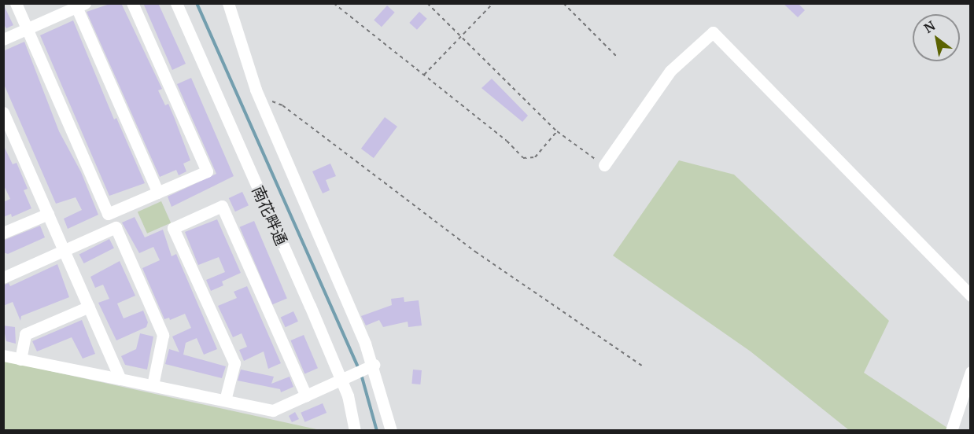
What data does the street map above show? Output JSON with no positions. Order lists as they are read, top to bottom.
{
  "streets": {
    "street": ["南花畔通"]
  },
  "north": "top left"
}
